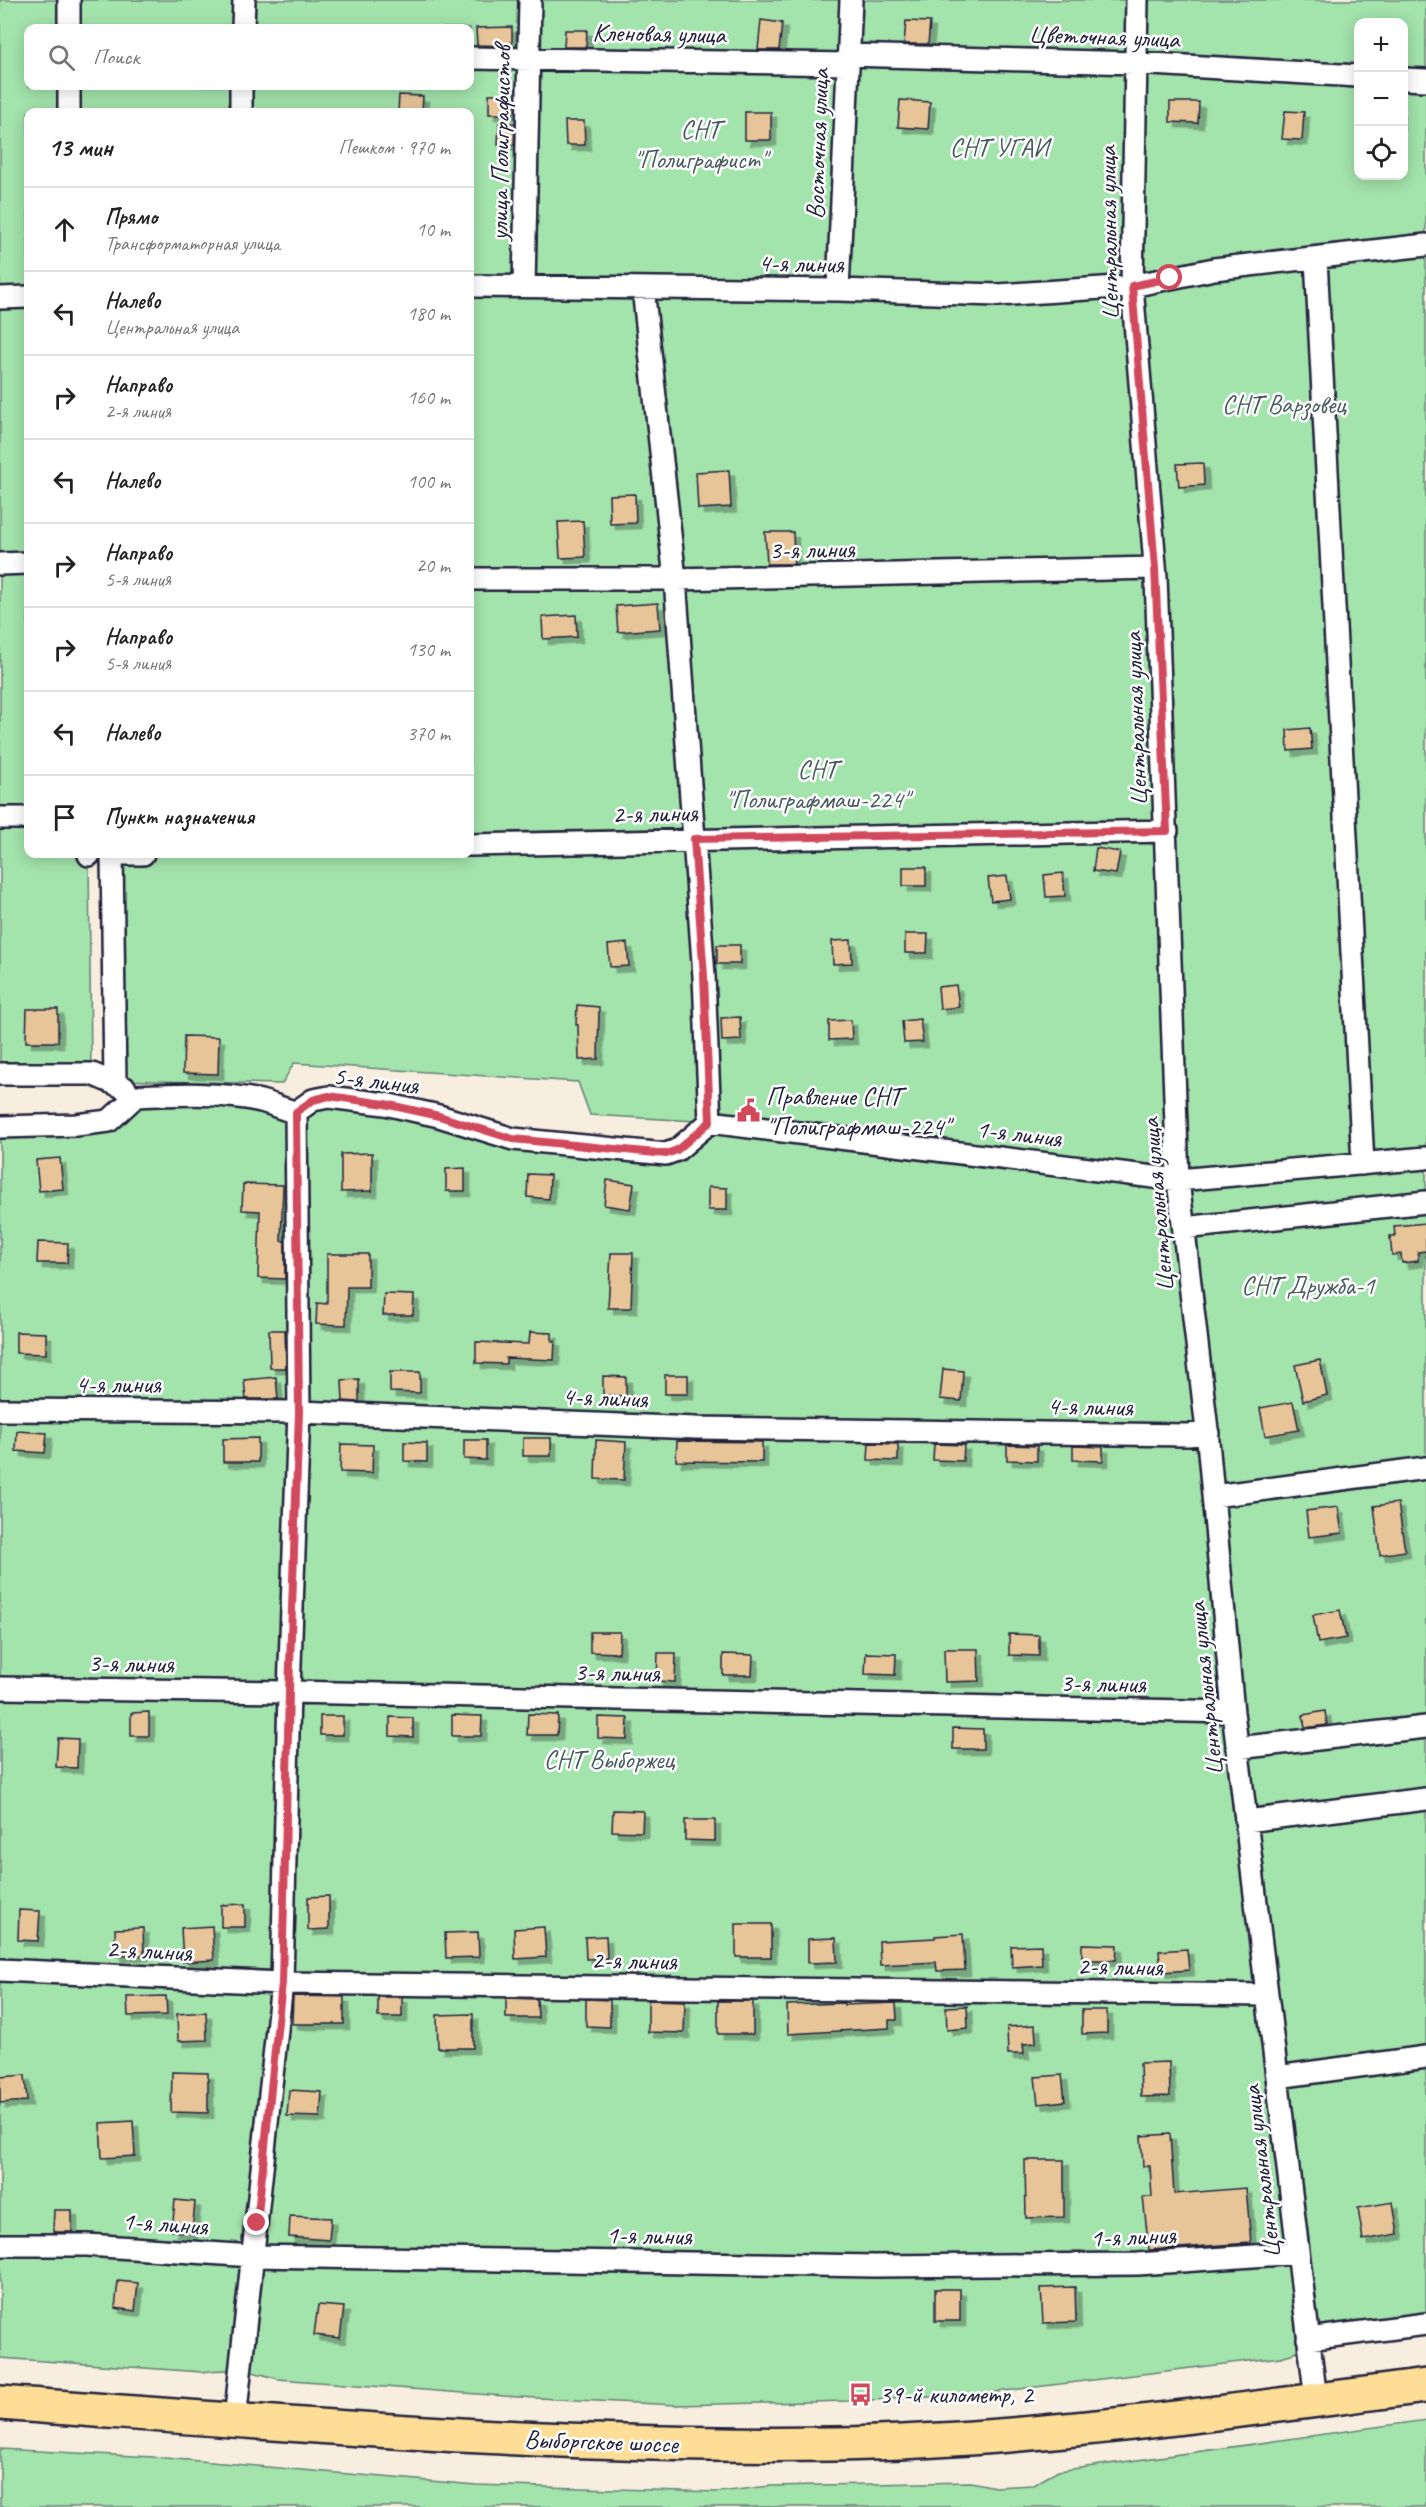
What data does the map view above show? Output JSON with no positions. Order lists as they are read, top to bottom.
{
  "streets": {
    "main road": ["Выборгское шоссе"],
    "street": [
      "Кленовая улица",
      "Цветочная улица",
      "улица Полиграфистов",
      "Восточная улица",
      "Центральная улица",
      "4-я линия",
      "3-я линия",
      "2-я линия",
      "5-я линия",
      "1-я линия"
    ]
  },
  "crossings": [
    ["Кленовая улица", "Цветочная улица"],
    ["Кленовая улица", "улица Полиграфистов"],
    ["Кленовая улица", "Восточная улица"],
    ["Цветочная улица", "Восточная улица"],
    ["Цветочная улица", "Центральная улица"],
    ["улица Полиграфистов", "4-я линия"],
    ["Восточная улица", "4-я линия"],
    ["Центральная улица", "4-я линия"],
    ["Центральная улица", "3-я линия"],
    ["Центральная улица", "2-я линия"],
    ["Центральная улица", "1-я линия"],
    ["Центральная улица", "Выборгское шоссе"],
    ["5-я линия", "1-я линия"]
  ],
  "parks": [
    "СНТ \"Полиграфист\"",
    "СНТ УГАИ",
    "СНТ Варзовец",
    "СНТ \"Полиграфмаш-224\"",
    "СНТ Дружба-1",
    "СНТ Выборжец"
  ],
  "places": {
    "public building": ["Правление СНТ \"Полиграфмаш-224\""],
    "bus stop": ["39-й километр, 2"]
  },
  "page": {
    "map_buttons": ["+", "−"],
    "search": "Поиск",
    "heading": ["13 мин", "Пешком · 970 m"],
    "list": [
      ["Прямо", "Трансформаторная улица", "10 m"],
      ["Налево", "Центральная улица", "180 m"],
      ["Направо", "2-я линия", "160 m"],
      ["Налево", "100 m"],
      ["Направо", "5-я линия", "20 m"],
      ["Направо", "5-я линия", "130 m"],
      ["Налево", "370 m"],
      "Пункт назначения"
    ]
  }
}
